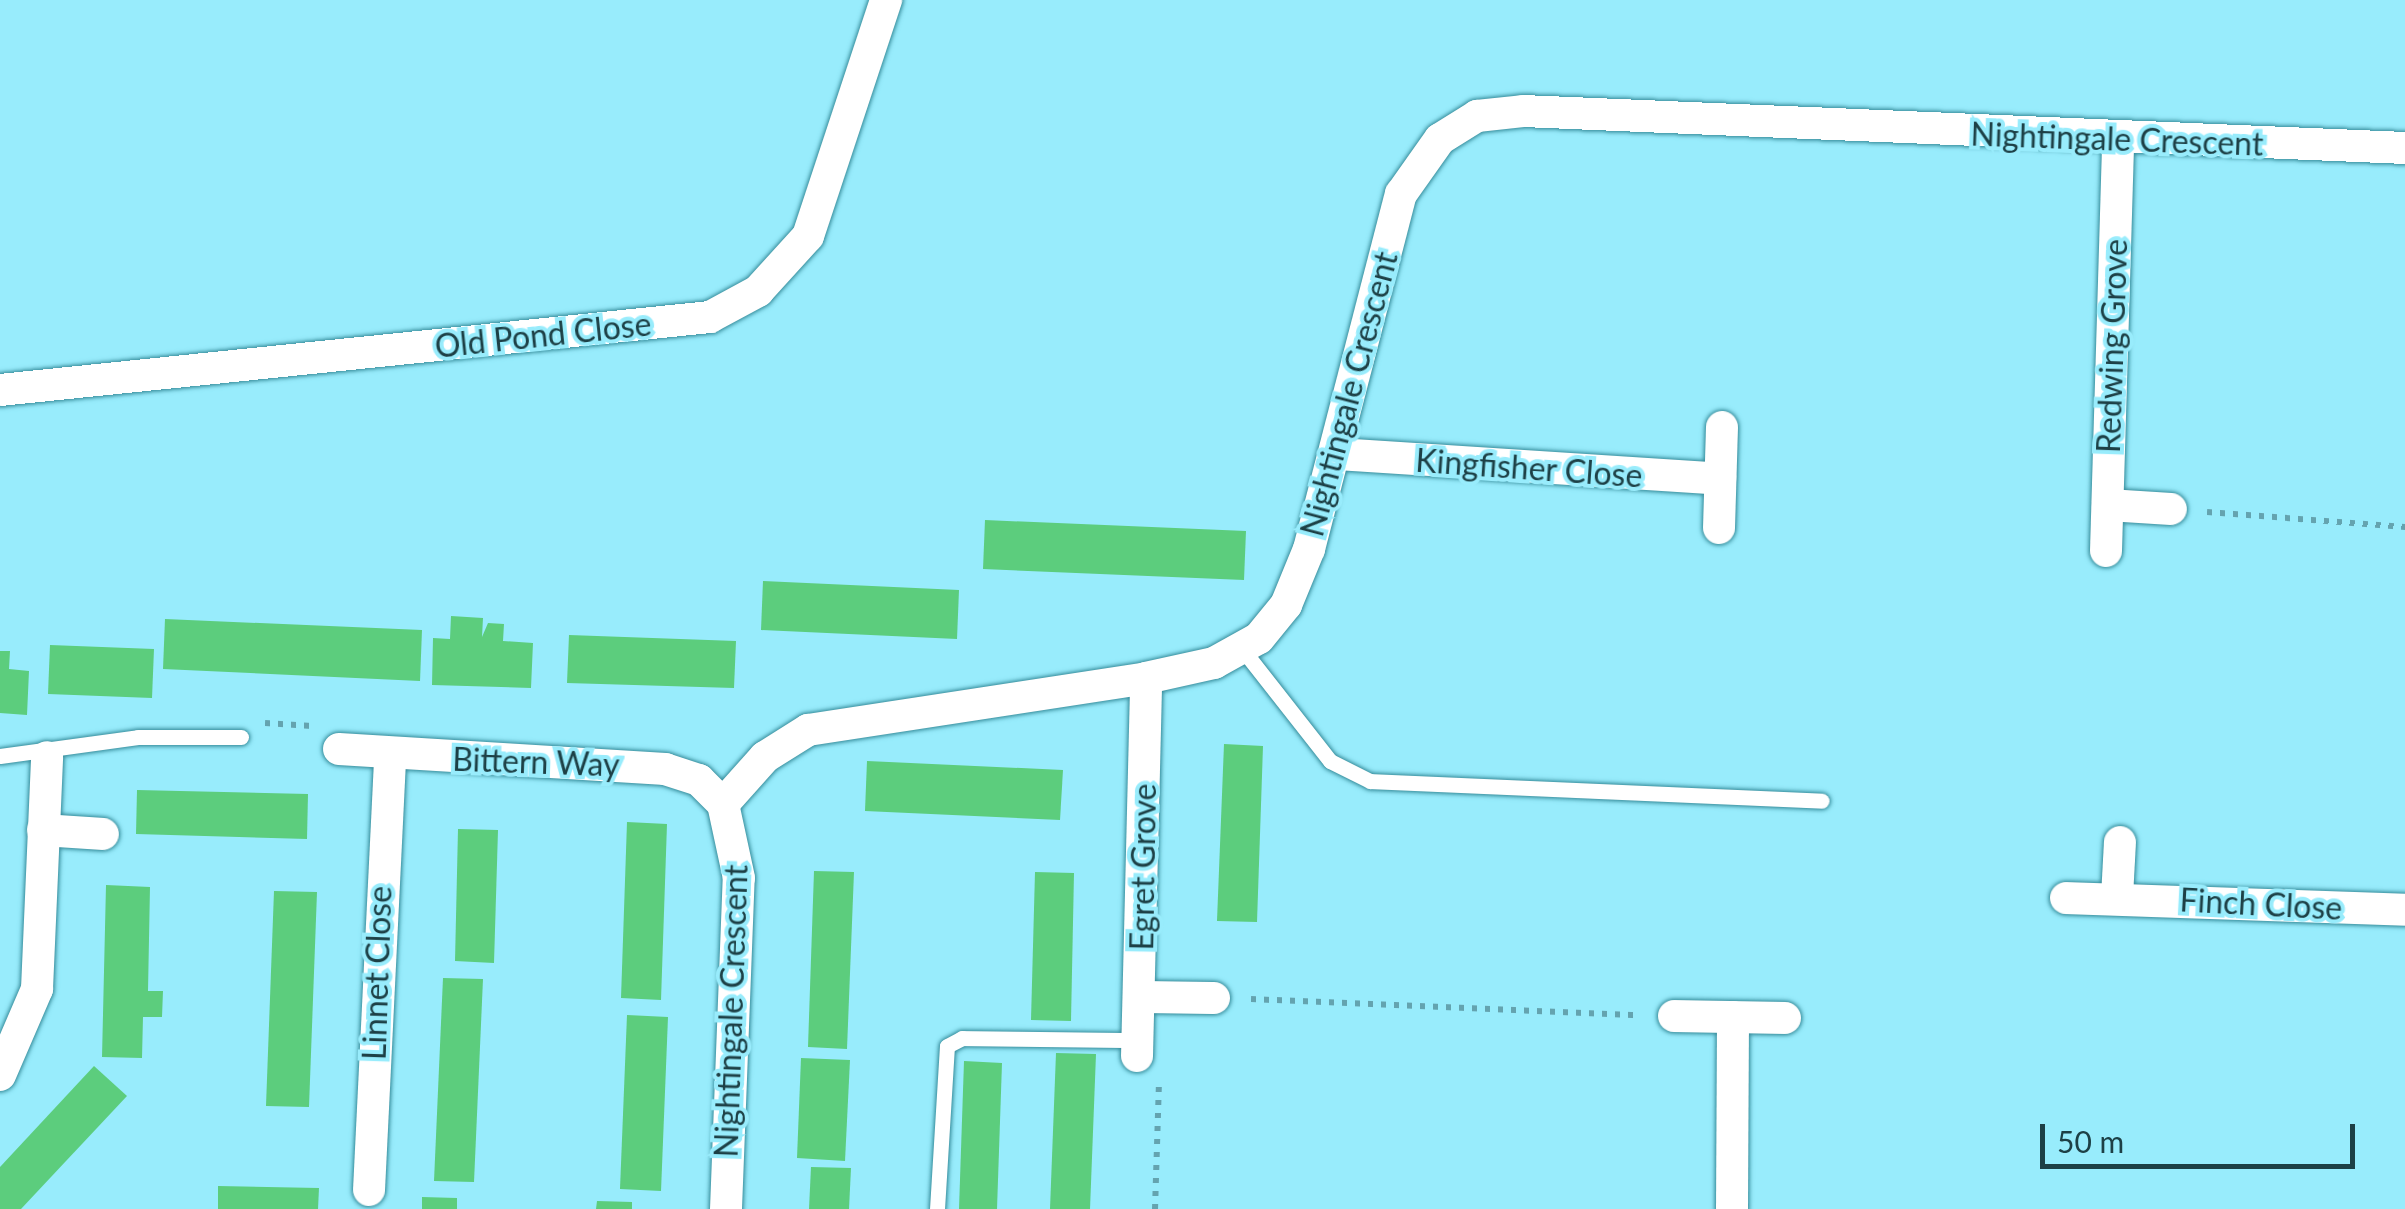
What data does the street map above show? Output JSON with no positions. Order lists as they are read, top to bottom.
{
  "streets": {
    "street": [
      "Nightingale Crescent",
      "Old Pond Close",
      "Redwing Grove",
      "Kingfisher Close",
      "Bittern Way",
      "Egret Grove",
      "Finch Close",
      "Linnet Close"
    ]
  },
  "crossings": [
    ["Nightingale Crescent", "Redwing Grove"],
    ["Nightingale Crescent", "Kingfisher Close"],
    ["Nightingale Crescent", "Bittern Way"],
    ["Bittern Way", "Linnet Close"]
  ],
  "scale_bar": "50 m"
}
